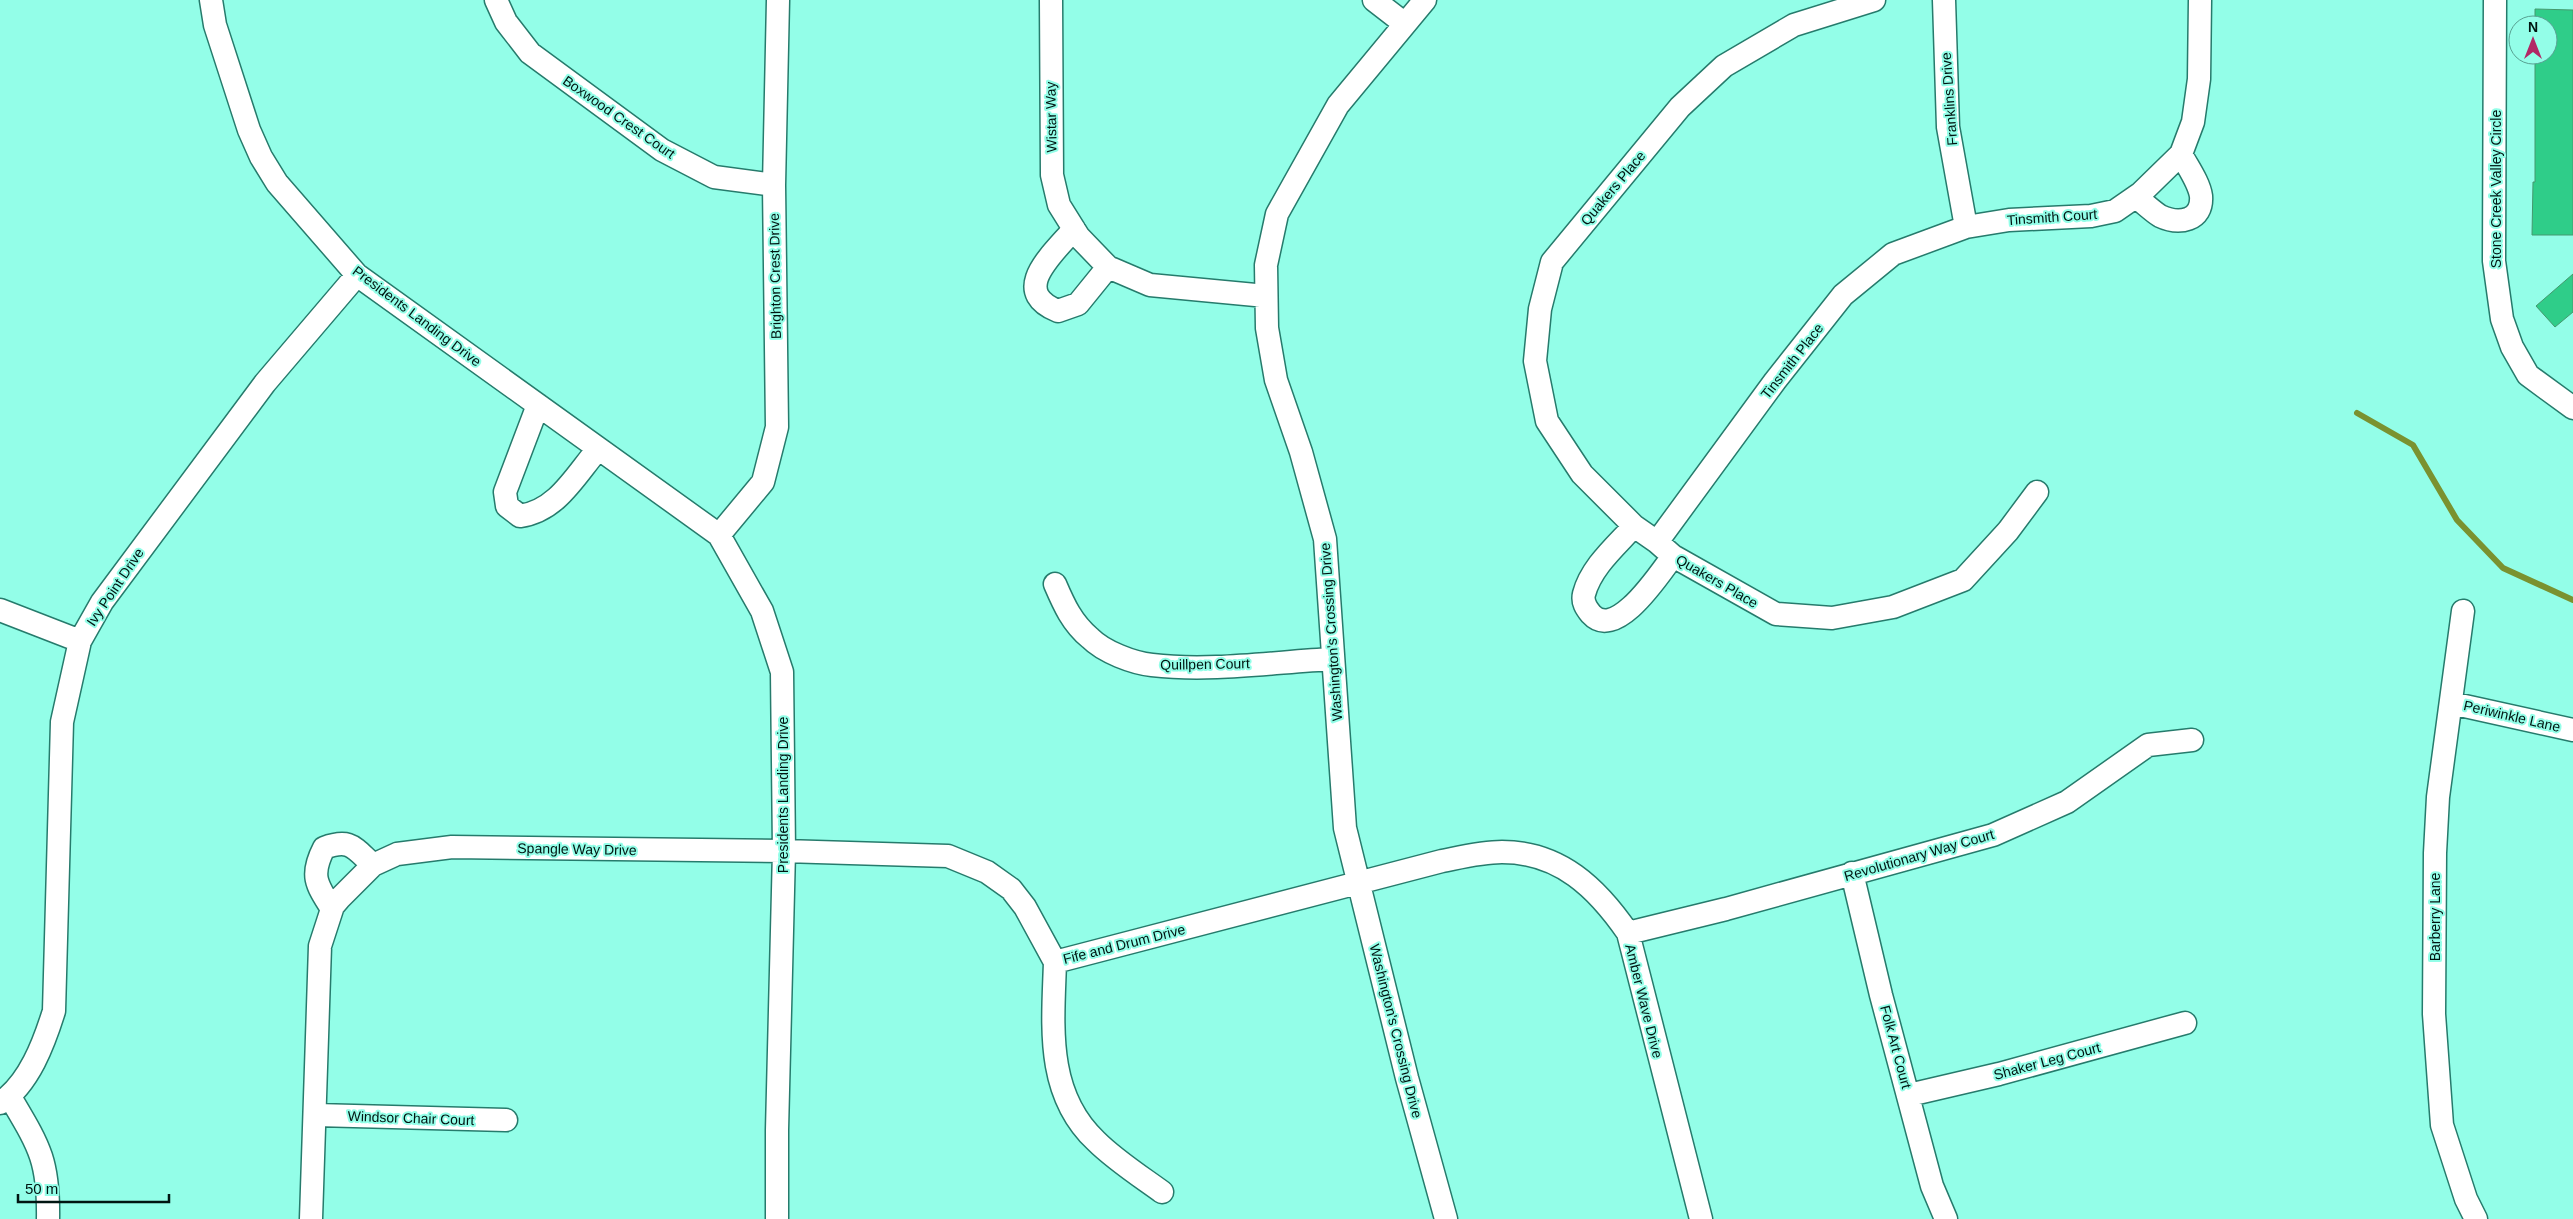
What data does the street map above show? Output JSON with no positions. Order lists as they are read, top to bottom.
{
  "streets": {
    "street": [
      "Franklins Drive",
      "Boxwood Crest Court",
      "Wistar Way",
      "Quakers Place",
      "Stone Creek Valley Circle",
      "Tinsmith Court",
      "Brighton Crest Drive",
      "Presidents Landing Drive",
      "Tinsmith Place",
      "Ivy Point Drive",
      "Washington's Crossing Drive",
      "Quillpen Court",
      "Periwinkle Lane",
      "Spangle Way Drive",
      "Revolutionary Way Court",
      "Barberry Lane",
      "Fife and Drum Drive",
      "Amber Wave Drive",
      "Folk Art Court",
      "Shaker Leg Court",
      "Windsor Chair Court"
    ]
  },
  "crossings": [
    ["Franklins Drive", "Tinsmith Court"],
    ["Franklins Drive", "Tinsmith Place"],
    ["Boxwood Crest Court", "Brighton Crest Drive"],
    ["Wistar Way", "Washington's Crossing Drive"],
    ["Quakers Place", "Tinsmith Place"],
    ["Tinsmith Court", "Tinsmith Place"],
    ["Brighton Crest Drive", "Presidents Landing Drive"],
    ["Presidents Landing Drive", "Ivy Point Drive"],
    ["Presidents Landing Drive", "Spangle Way Drive"],
    ["Presidents Landing Drive", "Fife and Drum Drive"],
    ["Washington's Crossing Drive", "Quillpen Court"],
    ["Washington's Crossing Drive", "Fife and Drum Drive"],
    ["Washington's Crossing Drive", "Amber Wave Drive"],
    ["Periwinkle Lane", "Barberry Lane"],
    ["Spangle Way Drive", "Fife and Drum Drive"],
    ["Spangle Way Drive", "Windsor Chair Court"],
    ["Revolutionary Way Court", "Amber Wave Drive"],
    ["Revolutionary Way Court", "Folk Art Court"],
    ["Fife and Drum Drive", "Amber Wave Drive"],
    ["Folk Art Court", "Shaker Leg Court"]
  ],
  "scale_bar": "50 m",
  "north": "top"
}
